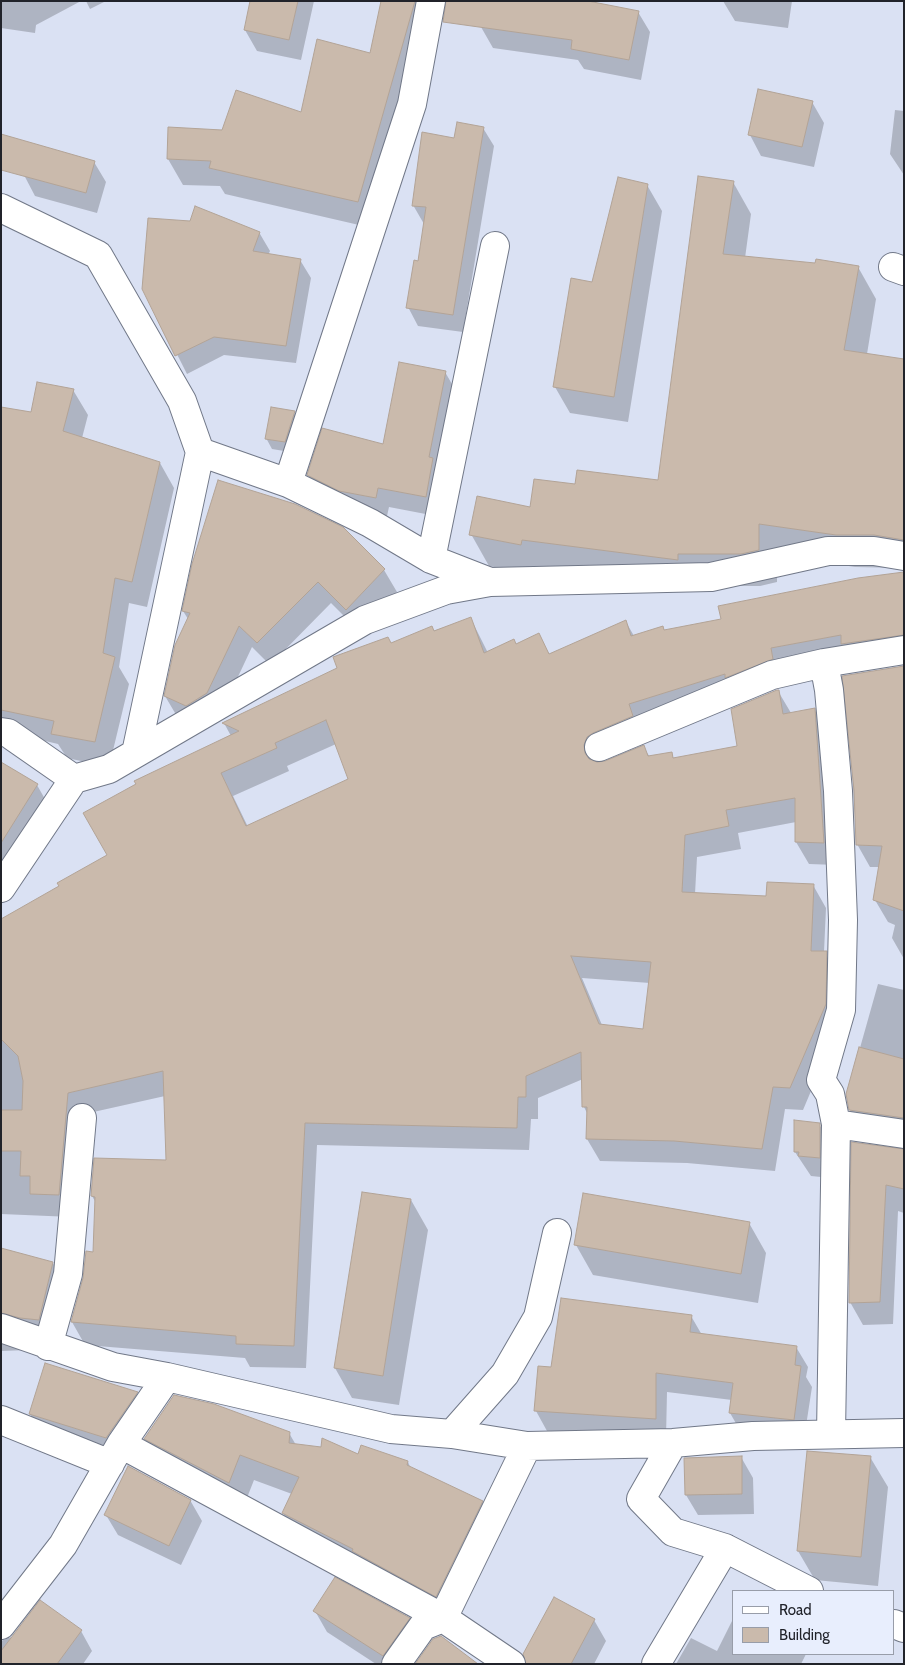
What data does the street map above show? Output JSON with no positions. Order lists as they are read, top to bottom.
{
  "legend": ["Road", "Building"]
}
